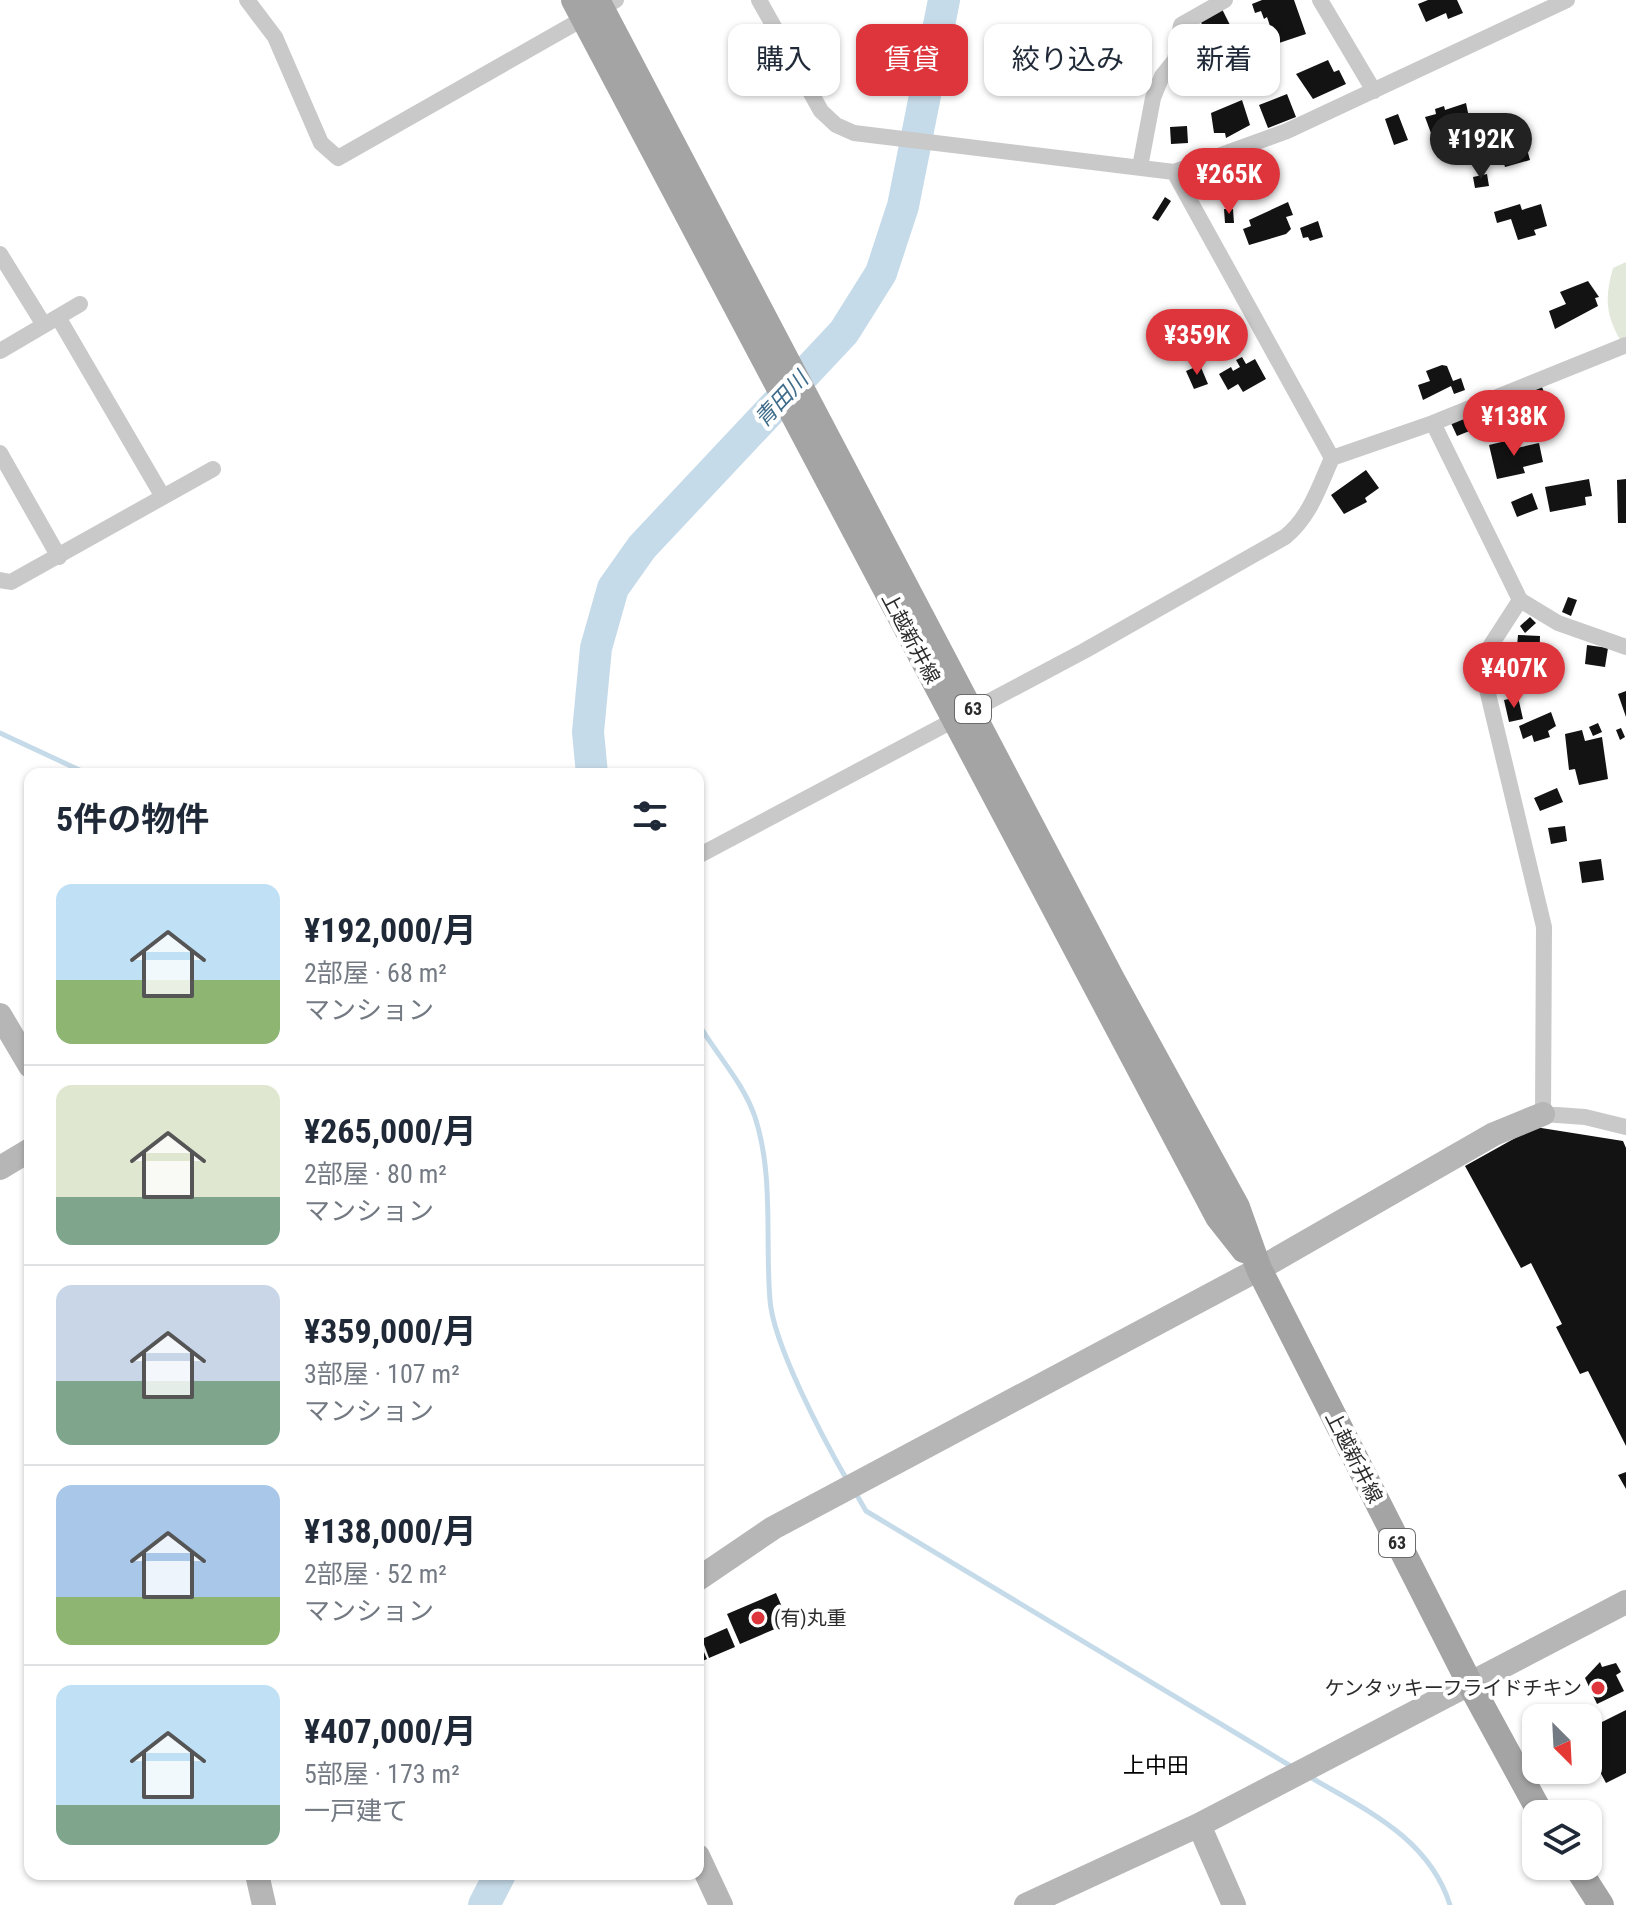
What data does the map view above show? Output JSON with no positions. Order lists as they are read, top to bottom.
{
  "streets": {
    "main road": ["上越新井線", "63"]
  },
  "districts": ["上中田"],
  "water": ["青田川"],
  "places": ["(有)丸重", "ケンタッキーフライドチキン"],
  "north": "bottom right",
  "page": {
    "chip": [
      "購入",
      "賃貸",
      "絞り込み",
      "新着"
    ],
    "price": [
      "¥192K",
      "¥265K",
      "¥359K",
      "¥138K",
      "¥407K"
    ],
    "heading": "5件の物件",
    "list": [
      {
        "name": "¥192,000/月",
        "note": "2部屋 · 68 m² · マンション"
      },
      {
        "name": "¥265,000/月",
        "note": "2部屋 · 80 m² · マンション"
      },
      {
        "name": "¥359,000/月",
        "note": "3部屋 · 107 m² · マンション"
      },
      {
        "name": "¥138,000/月",
        "note": "2部屋 · 52 m² · マンション"
      },
      {
        "name": "¥407,000/月",
        "note": "5部屋 · 173 m² · 一戸建て"
      }
    ]
  }
}
